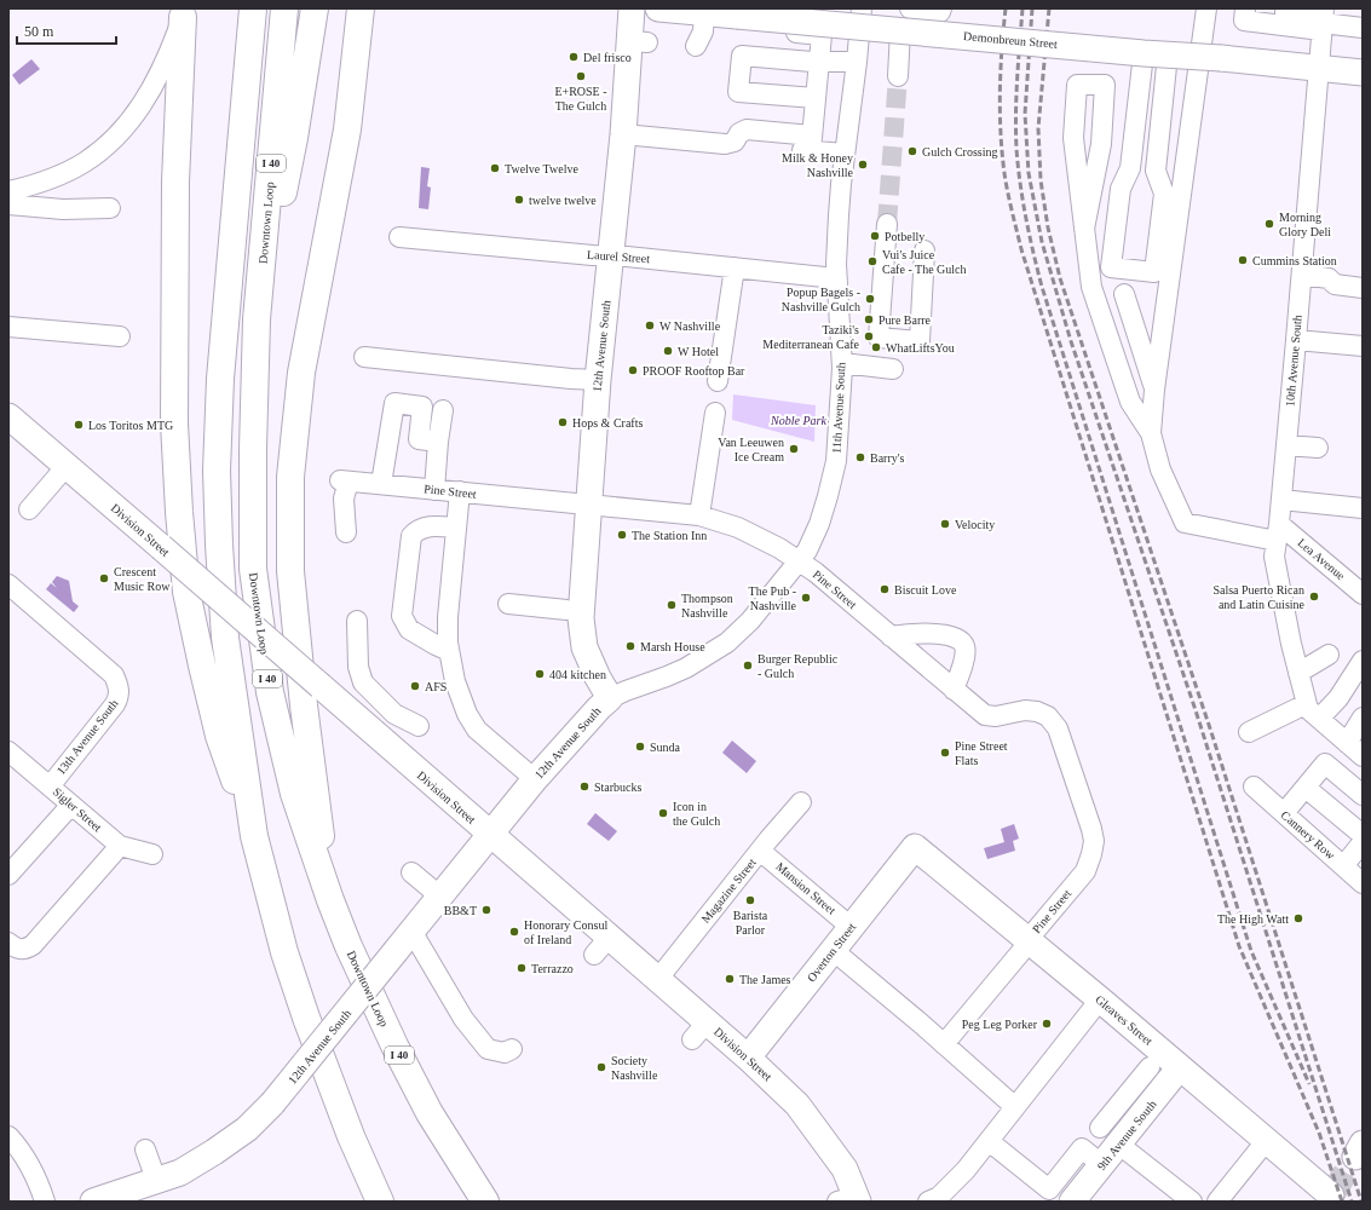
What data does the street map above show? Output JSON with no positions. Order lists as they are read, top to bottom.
{
  "streets": {
    "highway": ["I 40", "Downtown Loop"],
    "main road": [
      "Demonbreun Street",
      "12th Avenue South",
      "Division Street",
      "Overton Street",
      "Gleaves Street",
      "9th Avenue South"
    ],
    "street": [
      "Laurel Street",
      "10th Avenue South",
      "11th Avenue South",
      "Pine Street",
      "Lea Avenue",
      "13th Avenue South",
      "Sigler Street",
      "Cannery Row",
      "Mansion Street",
      "Magazine Street"
    ]
  },
  "crossings": [
    ["Demonbreun Street", "10th Avenue South"],
    ["Laurel Street", "12th Avenue South"],
    ["Laurel Street", "11th Avenue South"],
    ["12th Avenue South", "11th Avenue South"],
    ["12th Avenue South", "Pine Street"],
    ["12th Avenue South", "Division Street"],
    ["10th Avenue South", "Lea Avenue"],
    ["11th Avenue South", "Pine Street"],
    ["Pine Street", "Gleaves Street"],
    ["Division Street", "Magazine Street"],
    ["Division Street", "Overton Street"],
    ["13th Avenue South", "Sigler Street"],
    ["Mansion Street", "Magazine Street"],
    ["Mansion Street", "Overton Street"],
    ["Overton Street", "Gleaves Street"],
    ["Gleaves Street", "9th Avenue South"]
  ],
  "parks": ["Noble Park"],
  "places": [
    "Del frisco",
    "E+ROSE - The Gulch",
    "Gulch Crossing",
    "Milk & Honey Nashville",
    "Twelve Twelve",
    "twelve twelve",
    "Morning Glory Deli",
    "Potbelly",
    "Cummins Station",
    "Vui's Juice Cafe - The Gulch",
    "Popup Bagels - Nashville Gulch",
    "Pure Barre",
    "W Nashville",
    "Taziki's Mediterranean Cafe",
    "WhatLiftsYou",
    "W Hotel",
    "PROOF Rooftop Bar",
    "Hops & Crafts",
    "Los Toritos MTG",
    "Van Leeuwen Ice Cream",
    "Barry's",
    "Velocity",
    "The Station Inn",
    "Crescent Music Row",
    "Biscuit Love",
    "Salsa Puerto Rican and Latin Cuisine",
    "The Pub - Nashville",
    "Thompson Nashville",
    "Marsh House",
    "Burger Republic - Gulch",
    "404 kitchen",
    "AFS",
    "Sunda",
    "Pine Street Flats",
    "Starbucks",
    "Icon in the Gulch",
    "Barista Parlor",
    "BB&T",
    "The High Watt",
    "Honorary Consul of Ireland",
    "Terrazzo",
    "The James",
    "Peg Leg Porker",
    "Society Nashville"
  ],
  "scale_bar": "50 m"
}
